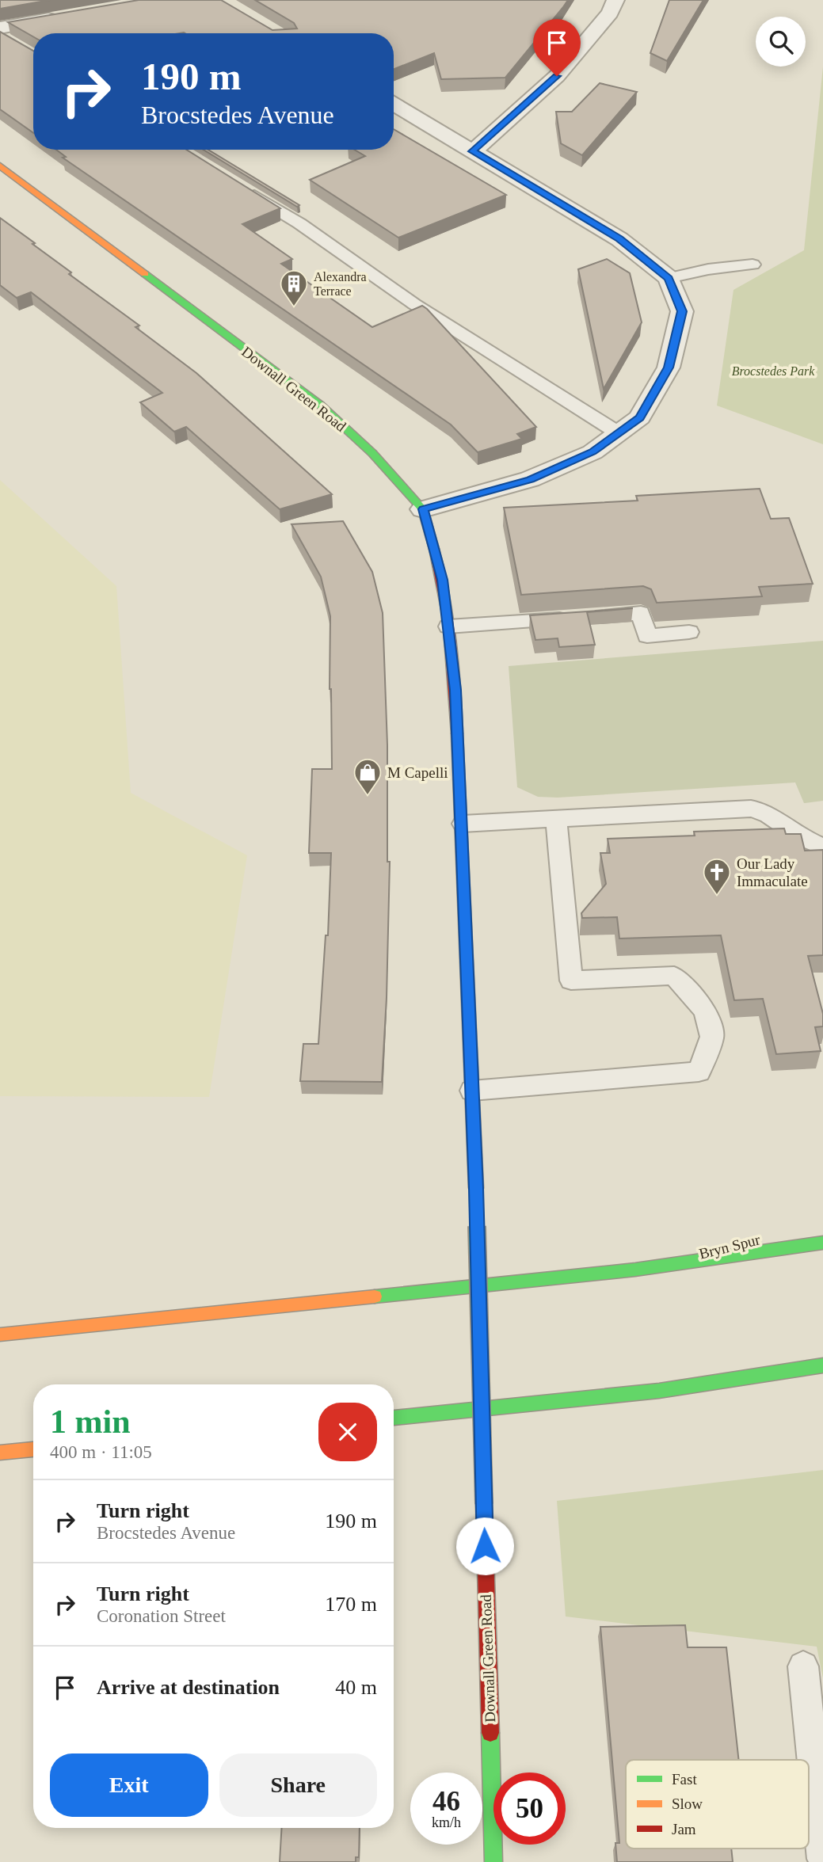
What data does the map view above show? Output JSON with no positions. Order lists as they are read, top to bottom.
{
  "streets": {
    "main road": ["Downall Green Road", "Bryn Spur"]
  },
  "parks": ["Brocstedes Park"],
  "places": {
    "building": ["Alexandra Terrace"],
    "shop": ["M Capelli"],
    "church": ["Our Lady Immaculate"]
  },
  "legend": ["Fast", "Slow", "Jam"],
  "page": {
    "turn": ["190 m", "Brocstedes Avenue"],
    "heading": ["1 min", "400 m · 11:05"],
    "list": [
      {
        "name": "Turn right",
        "note": "Brocstedes Avenue",
        "value": "190 m"
      },
      {
        "name": "Turn right",
        "note": "Coronation Street",
        "value": "170 m"
      },
      {
        "name": "Arrive at destination",
        "value": "40 m"
      }
    ],
    "buttons": ["Exit", "Share"],
    "speed": "46 km/h",
    "limit": "50"
  }
}
